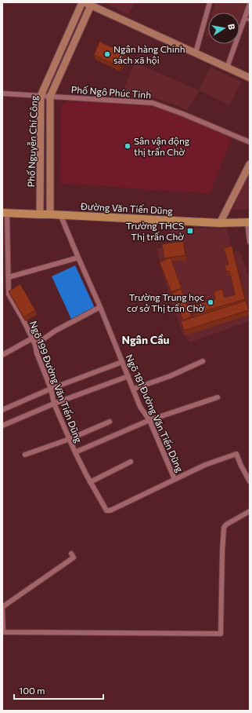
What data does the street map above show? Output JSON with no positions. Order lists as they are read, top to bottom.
{
  "streets": {
    "main road": ["Đường Văn Tiến Dũng"],
    "street": [
      "Phố Ngô Phúc Tinh",
      "Phố Nguyễn Chí Công",
      "Ngõ 199 Đường Văn Tiến Dũng",
      "Ngõ 181 Đường Văn Tiến Dũng"
    ]
  },
  "crossings": [
    ["Phố Ngô Phúc Tinh", "Phố Nguyễn Chí Công"],
    ["Phố Nguyễn Chí Công", "Đường Văn Tiến Dũng"],
    ["Đường Văn Tiến Dũng", "Ngõ 199 Đường Văn Tiến Dũng"],
    ["Đường Văn Tiến Dũng", "Ngõ 181 Đường Văn Tiến Dũng"],
    ["Ngõ 199 Đường Văn Tiến Dũng", "Ngõ 181 Đường Văn Tiến Dũng"]
  ],
  "districts": ["Ngân Cầu"],
  "places": {
    "other": ["Ngân hàng Chính sách xã hội", "Sân vận động thị trấn Chờ", "Trường Trung học cơ sở Thị trấn Chờ"],
    "transit": ["Trường THCS Thị trấn Chờ"]
  },
  "scale_bar": "100 m",
  "north": "right"
}
